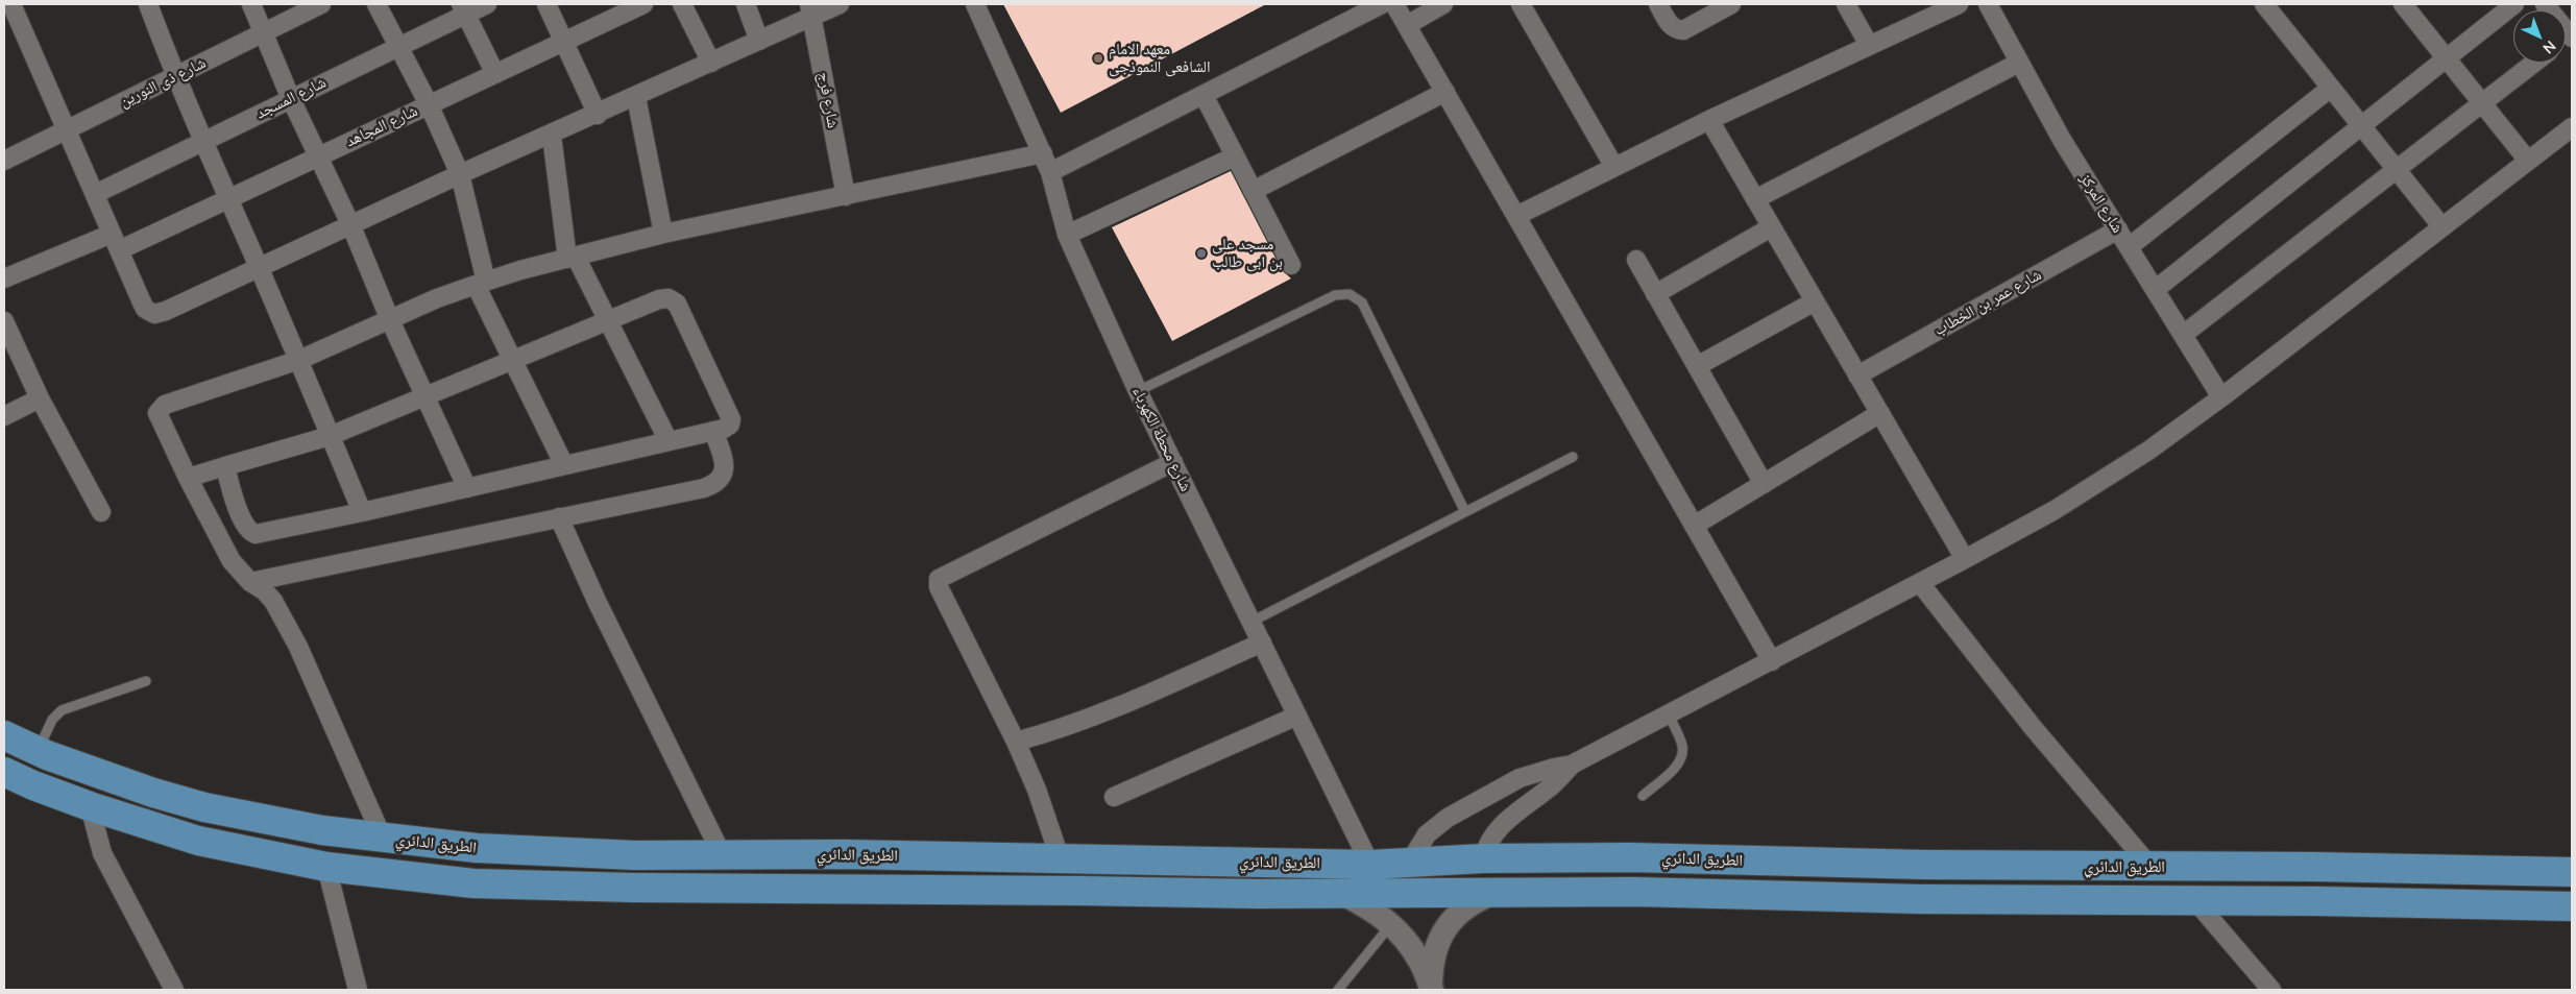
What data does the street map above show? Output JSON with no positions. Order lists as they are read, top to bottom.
{
  "streets": {
    "highway": ["الطريق الدائري"],
    "street": [
      "شارع ذى النورين",
      "شارع المسجد",
      "شارع فرج",
      "شارع المجاهد",
      "شارع المركز",
      "شارع عمر بن الخطاب",
      "شارع محطة الكهرباء"
    ]
  },
  "crossings": [
    ["شارع المركز", "شارع عمر بن الخطاب"],
    ["شارع محطة الكهرباء", "الطريق الدائري"]
  ],
  "places": ["معهد الامام الشافعى النموذجى", "مسجد على بن ابى طالب"],
  "north": "bottom right"
}
